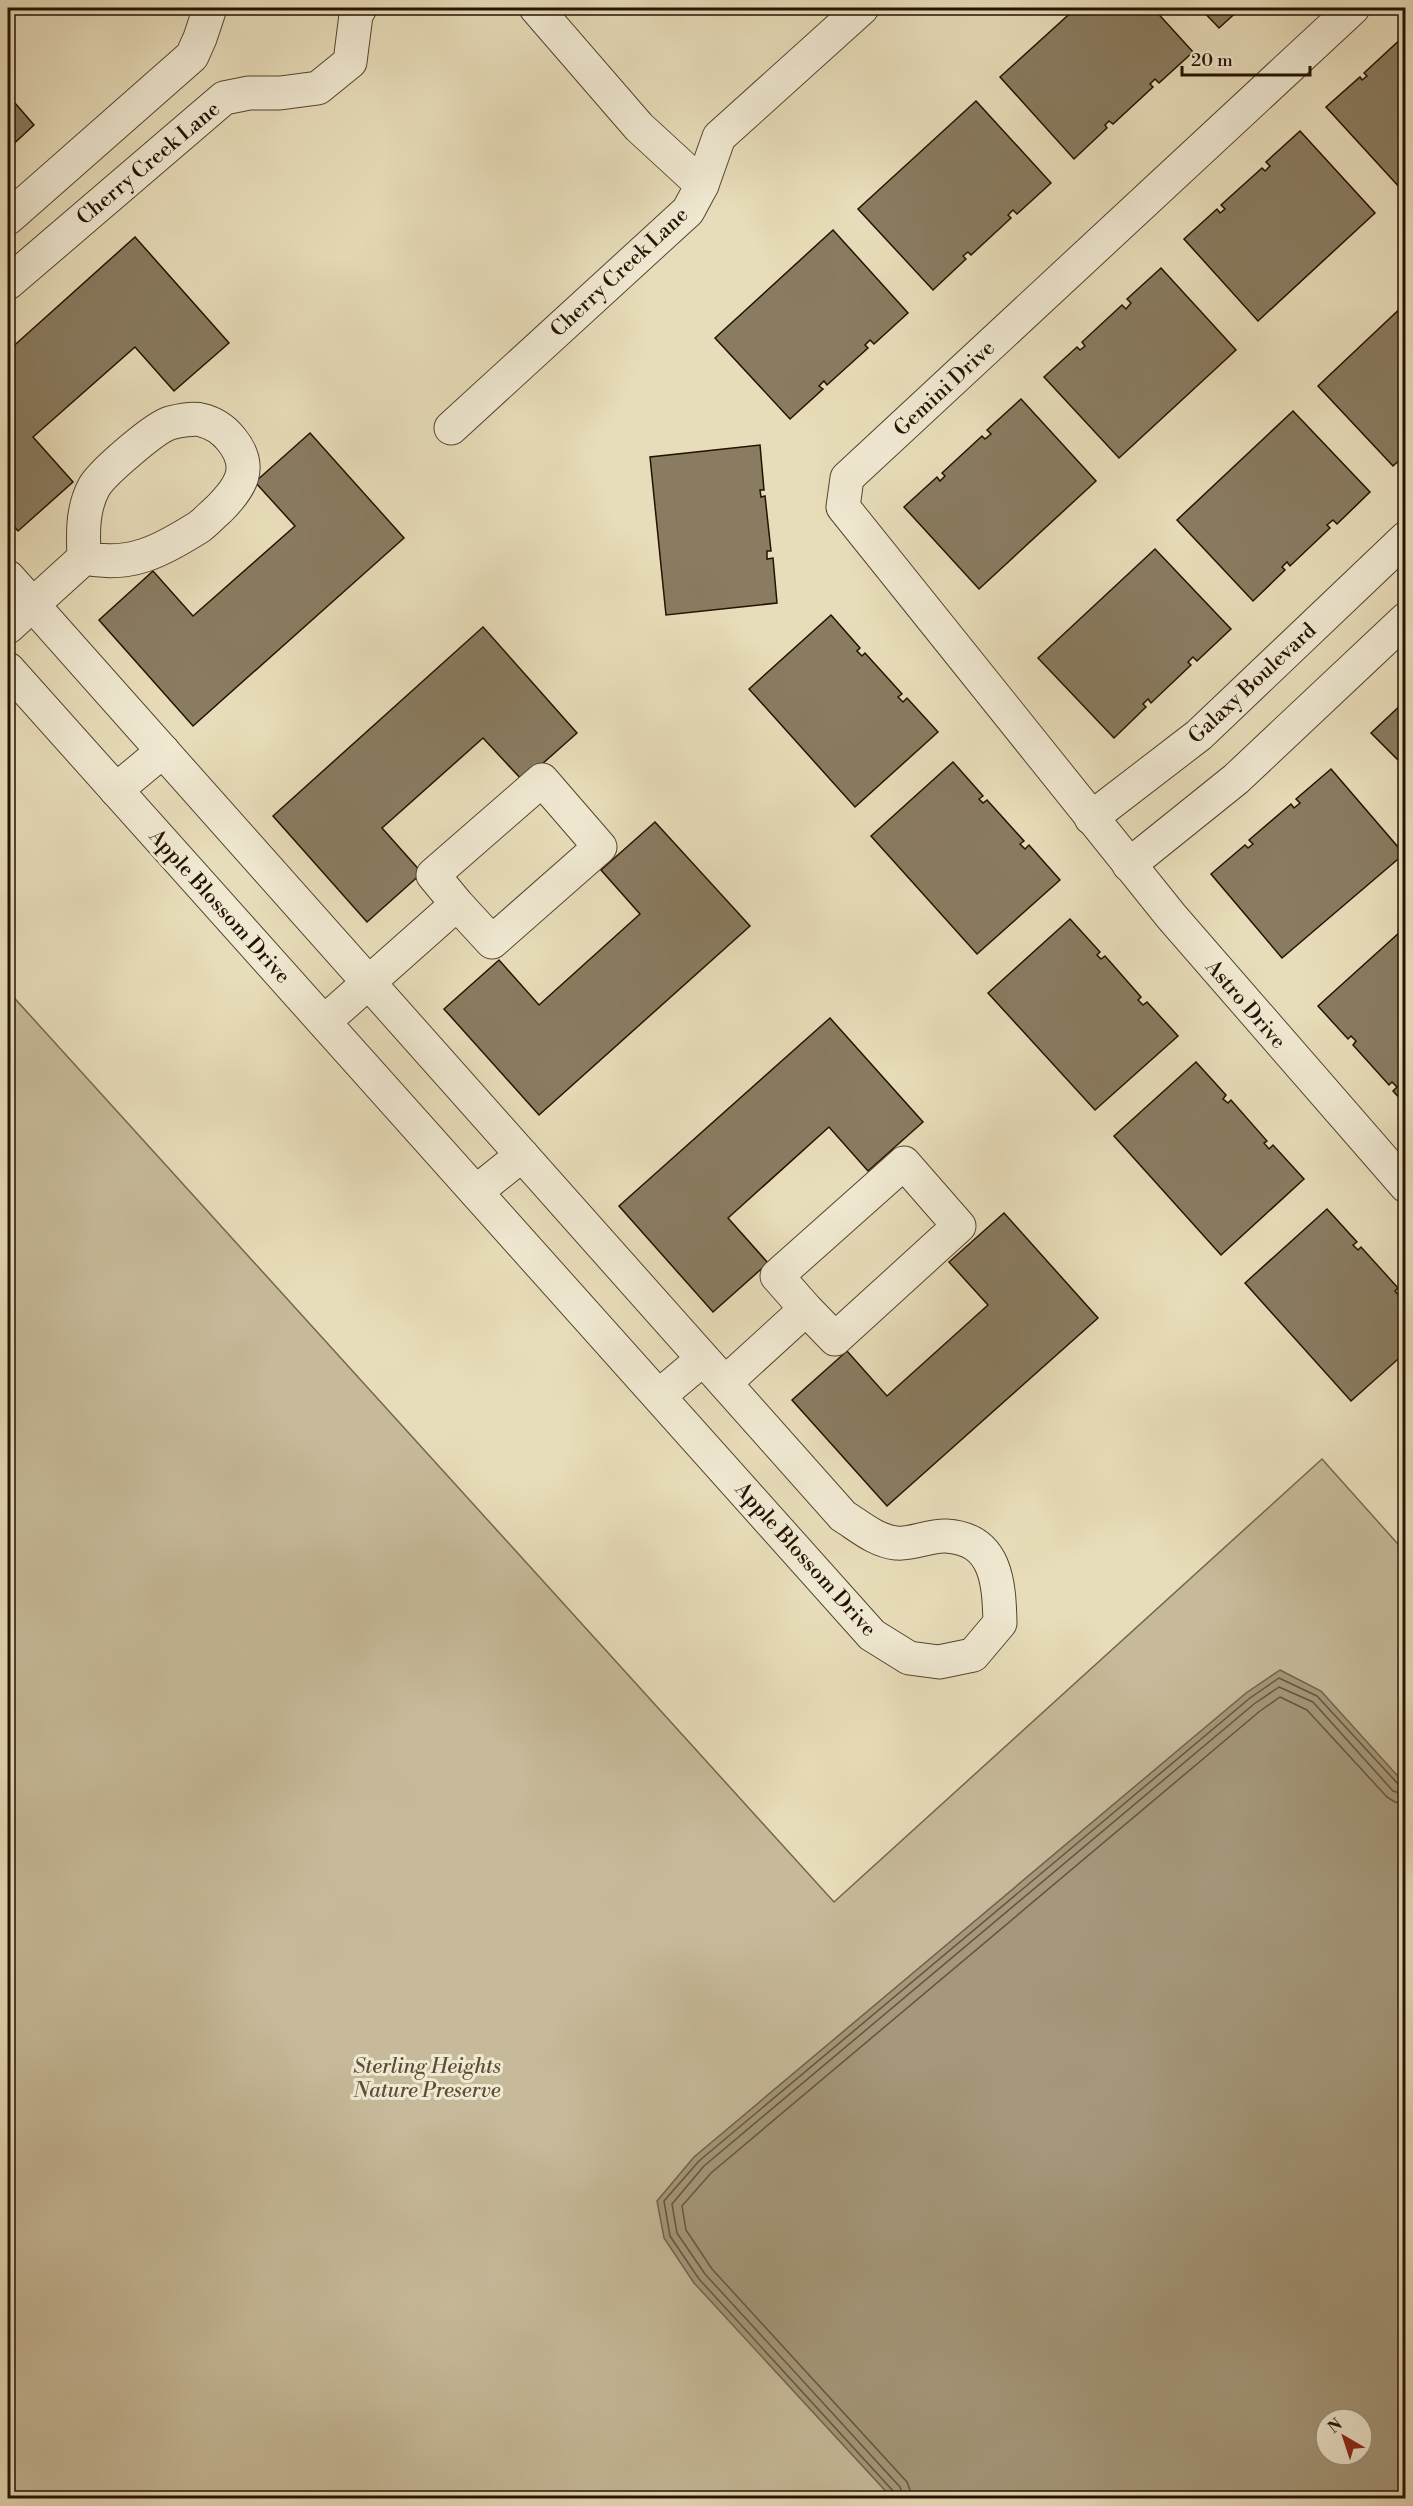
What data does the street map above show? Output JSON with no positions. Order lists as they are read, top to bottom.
{
  "streets": {
    "street": [
      "Cherry Creek Lane",
      "Gemini Drive",
      "Galaxy Boulevard",
      "Apple Blossom Drive",
      "Astro Drive"
    ]
  },
  "crossings": [
    ["Gemini Drive", "Galaxy Boulevard"],
    ["Gemini Drive", "Astro Drive"],
    ["Galaxy Boulevard", "Astro Drive"]
  ],
  "parks": ["Sterling Heights Nature Preserve"],
  "scale_bar": "20 m",
  "north": "top left"
}
